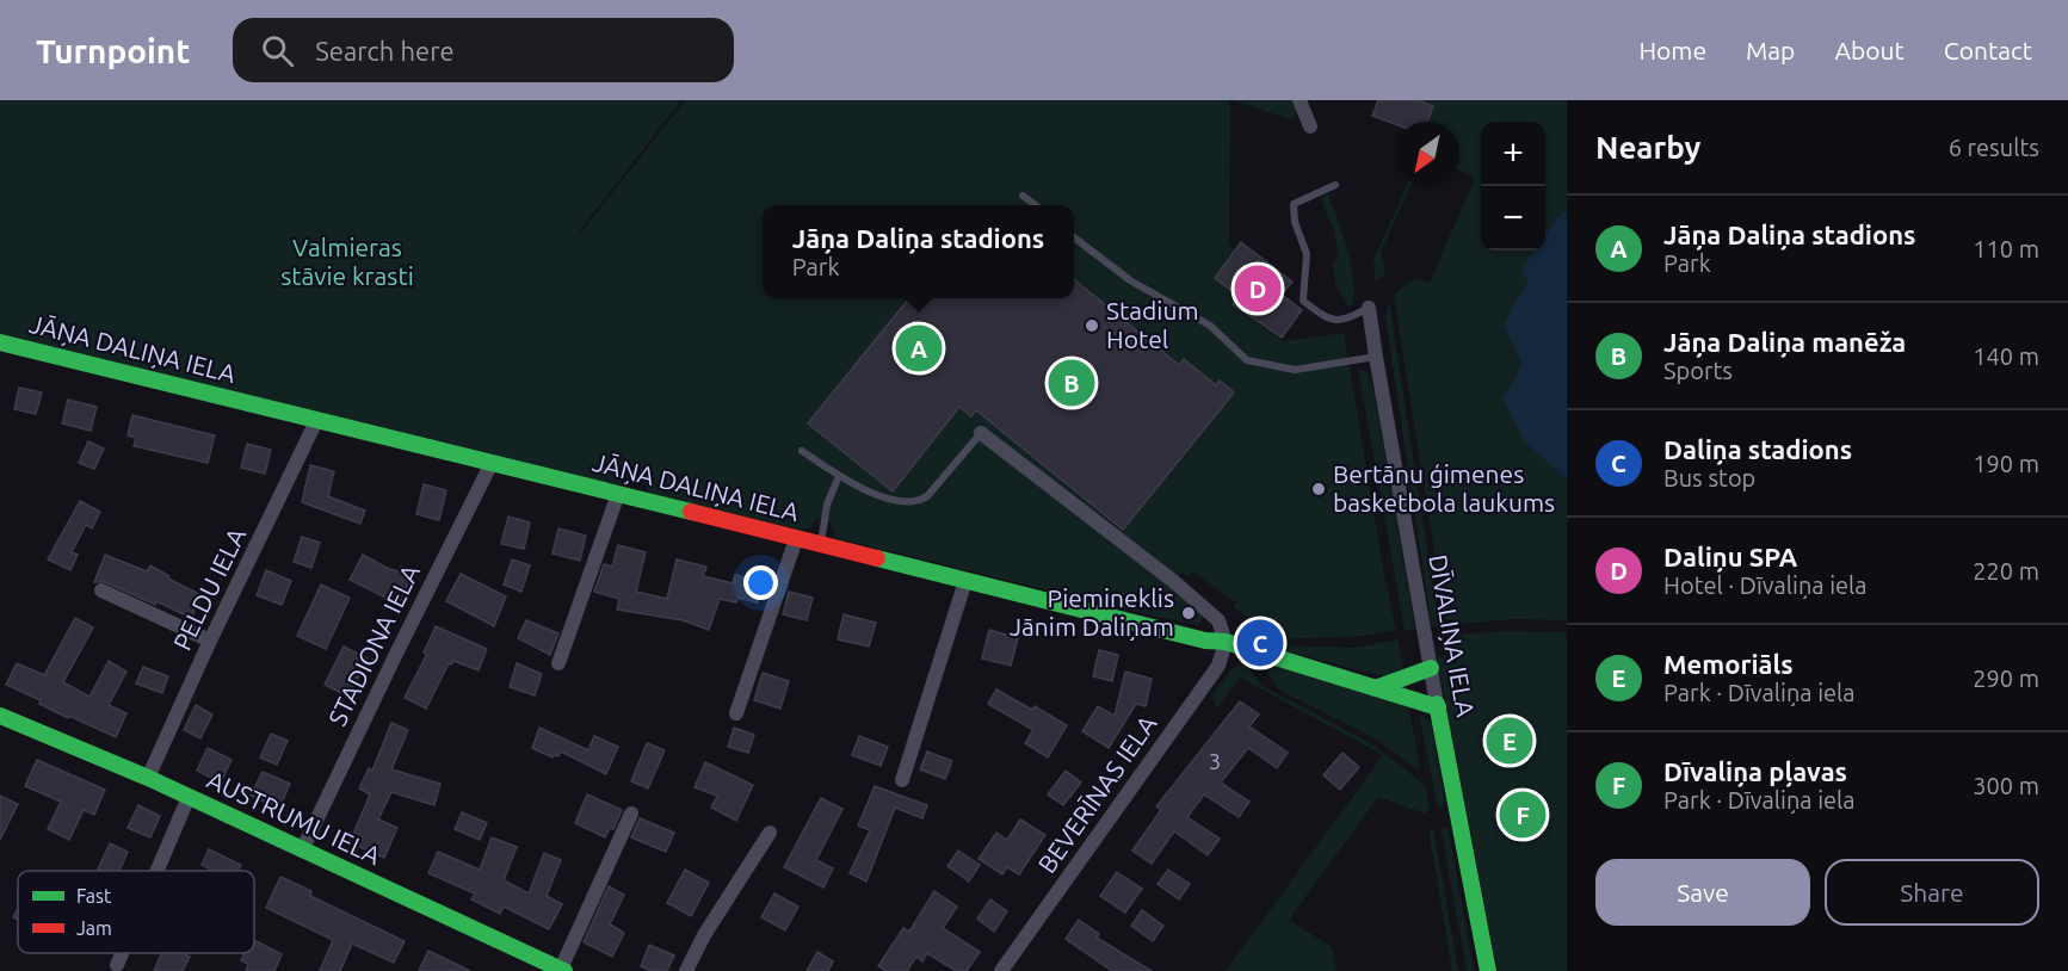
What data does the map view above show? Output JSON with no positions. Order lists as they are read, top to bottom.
{
  "streets": {
    "street": [
      "JĀŅA DALIŅA IELA",
      "PELDU IELA",
      "DĪVALIŅA IELA",
      "STADIONA IELA",
      "BEVERĪNAS IELA",
      "AUSTRUMU IELA"
    ]
  },
  "crossings": [
    ["JĀŅA DALIŅA IELA", "PELDU IELA"],
    ["JĀŅA DALIŅA IELA", "DĪVALIŅA IELA"],
    ["JĀŅA DALIŅA IELA", "STADIONA IELA"],
    ["JĀŅA DALIŅA IELA", "BEVERĪNAS IELA"],
    ["PELDU IELA", "AUSTRUMU IELA"],
    ["STADIONA IELA", "AUSTRUMU IELA"]
  ],
  "parks": ["Valmieras stāvie krasti"],
  "places": ["Stadium Hotel", "Bertānu ģimenes basketbola laukums", "Piemineklis Jānim Daliņam"],
  "house_numbers": ["3"],
  "legend": ["Fast", "Jam"],
  "north": "bottom left",
  "page": {
    "header": "Turnpoint",
    "search": "Search here",
    "nav": [
      "Home",
      "Map",
      "About",
      "Contact"
    ],
    "heading": ["Nearby", "6 results"],
    "map_buttons": ["+", "−"],
    "list": [
      {
        "mark": "A",
        "name": "Jāņa Daliņa stadions",
        "note": "Park",
        "value": "110 m"
      },
      {
        "mark": "B",
        "name": "Jāņa Daliņa manēža",
        "note": "Sports",
        "value": "140 m"
      },
      {
        "mark": "C",
        "name": "Daliņa stadions",
        "note": "Bus stop",
        "value": "190 m"
      },
      {
        "mark": "D",
        "name": "Daliņu SPA",
        "note": "Hotel · Dīvaliņa iela",
        "value": "220 m"
      },
      {
        "mark": "E",
        "name": "Memoriāls",
        "note": "Park · Dīvaliņa iela",
        "value": "290 m"
      },
      {
        "mark": "F",
        "name": "Dīvaliņa pļavas",
        "note": "Park · Dīvaliņa iela",
        "value": "300 m"
      }
    ],
    "popup": ["Jāņa Daliņa stadions", "Park"],
    "pins": [
      "D",
      "A",
      "B",
      "C",
      "E",
      "F"
    ],
    "buttons": ["Save", "Share"]
  }
}
